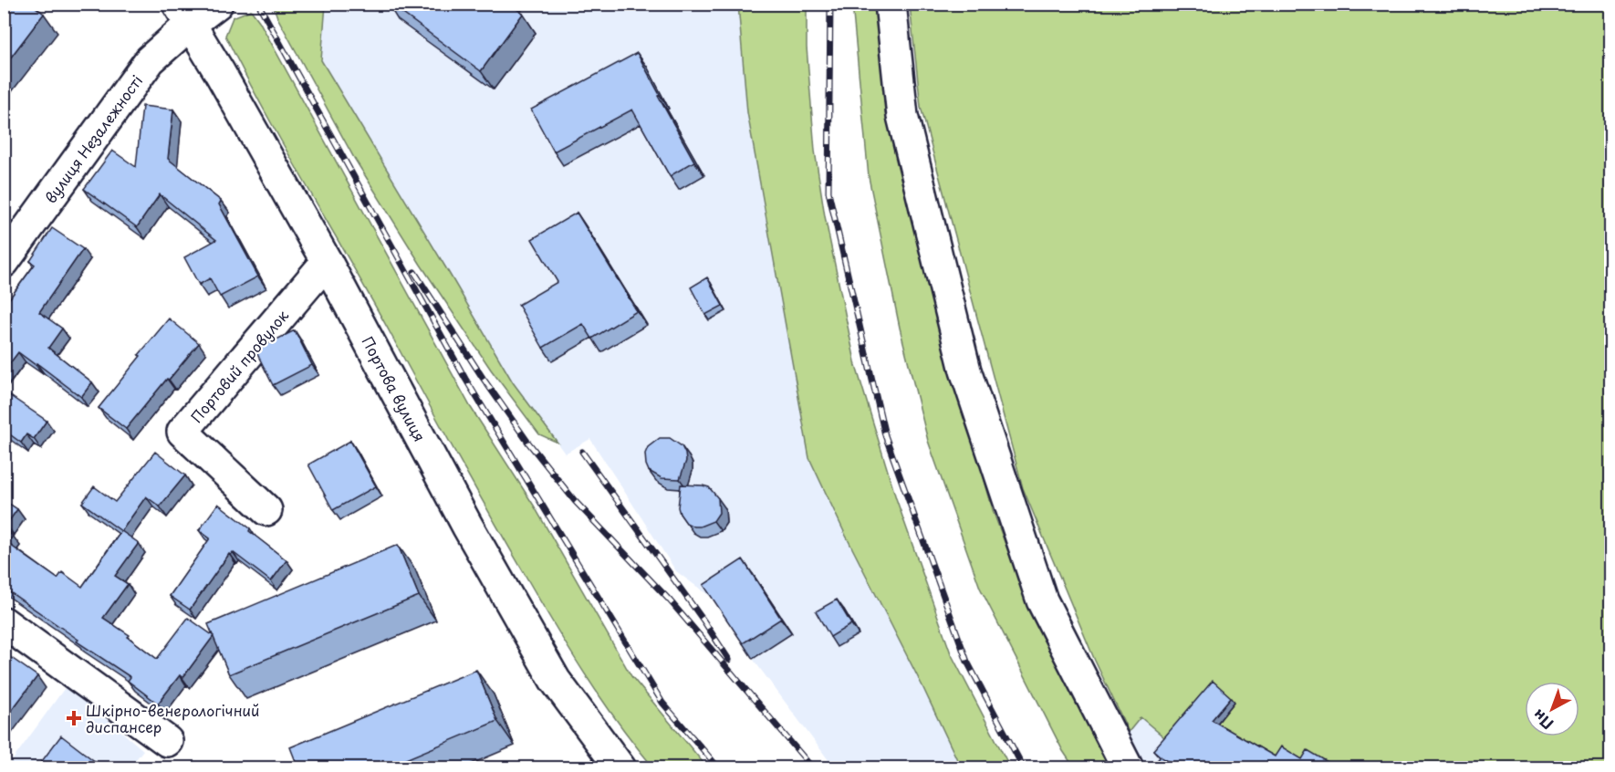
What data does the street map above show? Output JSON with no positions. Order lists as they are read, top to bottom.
{
  "streets": {
    "street": ["вулиця Незалежності", "Портовий провулок", "Портова вулиця"]
  },
  "crossings": [
    ["вулиця Незалежності", "Портова вулиця"],
    ["Портовий провулок", "Портова вулиця"]
  ],
  "places": {
    "health": ["Шкірно-венерологічний диспансер"]
  },
  "north": "bottom left"
}
